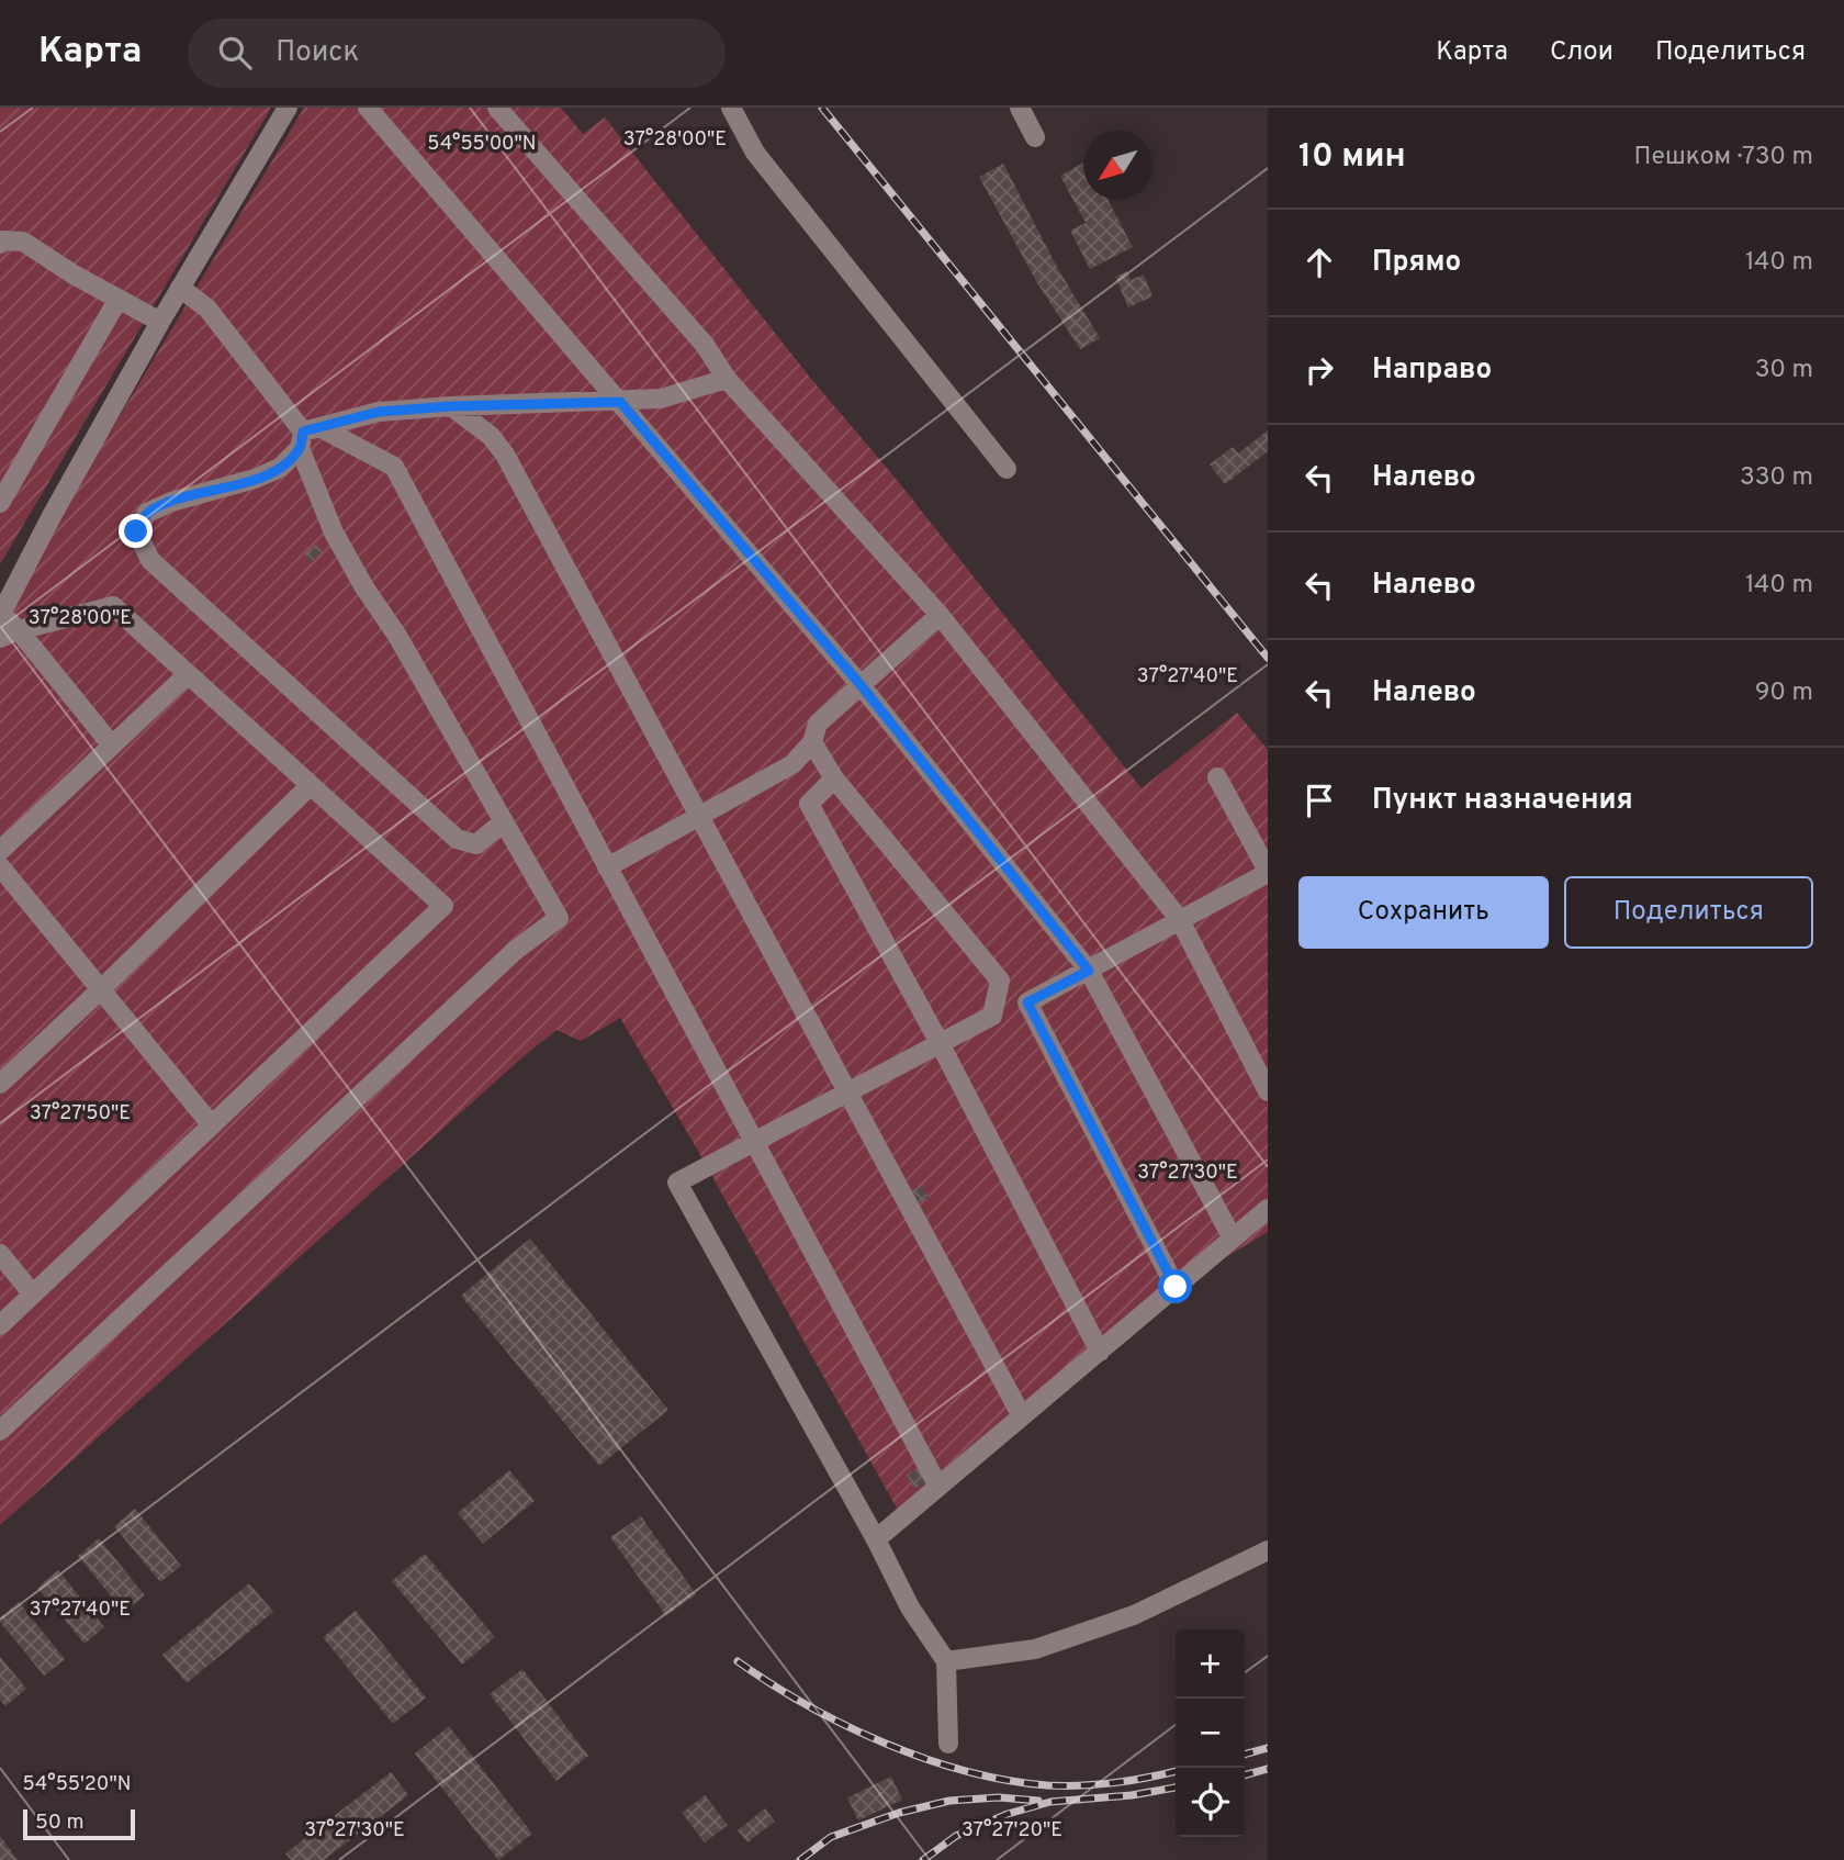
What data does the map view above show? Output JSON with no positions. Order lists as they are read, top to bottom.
{
  "scale_bar": "50 m",
  "north": "bottom left",
  "page": {
    "header": "Карта",
    "search": "Поиск",
    "nav": ["Карта", "Слои", "Поделиться"],
    "heading": ["10 мин", "Пешком · 730 m"],
    "list": [
      ["Прямо", "140 m"],
      ["Направо", "30 m"],
      ["Налево", "330 m"],
      ["Налево", "140 m"],
      ["Налево", "90 m"],
      "Пункт назначения"
    ],
    "buttons": ["Сохранить", "Поделиться"],
    "map_buttons": ["+", "−"],
    "scale": "50 m"
  },
  "coordinates": [
    "37°28'00\"E",
    "54°55'00\"N",
    "37°27'40\"E",
    "37°27'50\"E",
    "37°27'30\"E",
    "54°55'20\"N",
    "37°27'20\"E"
  ]
}
